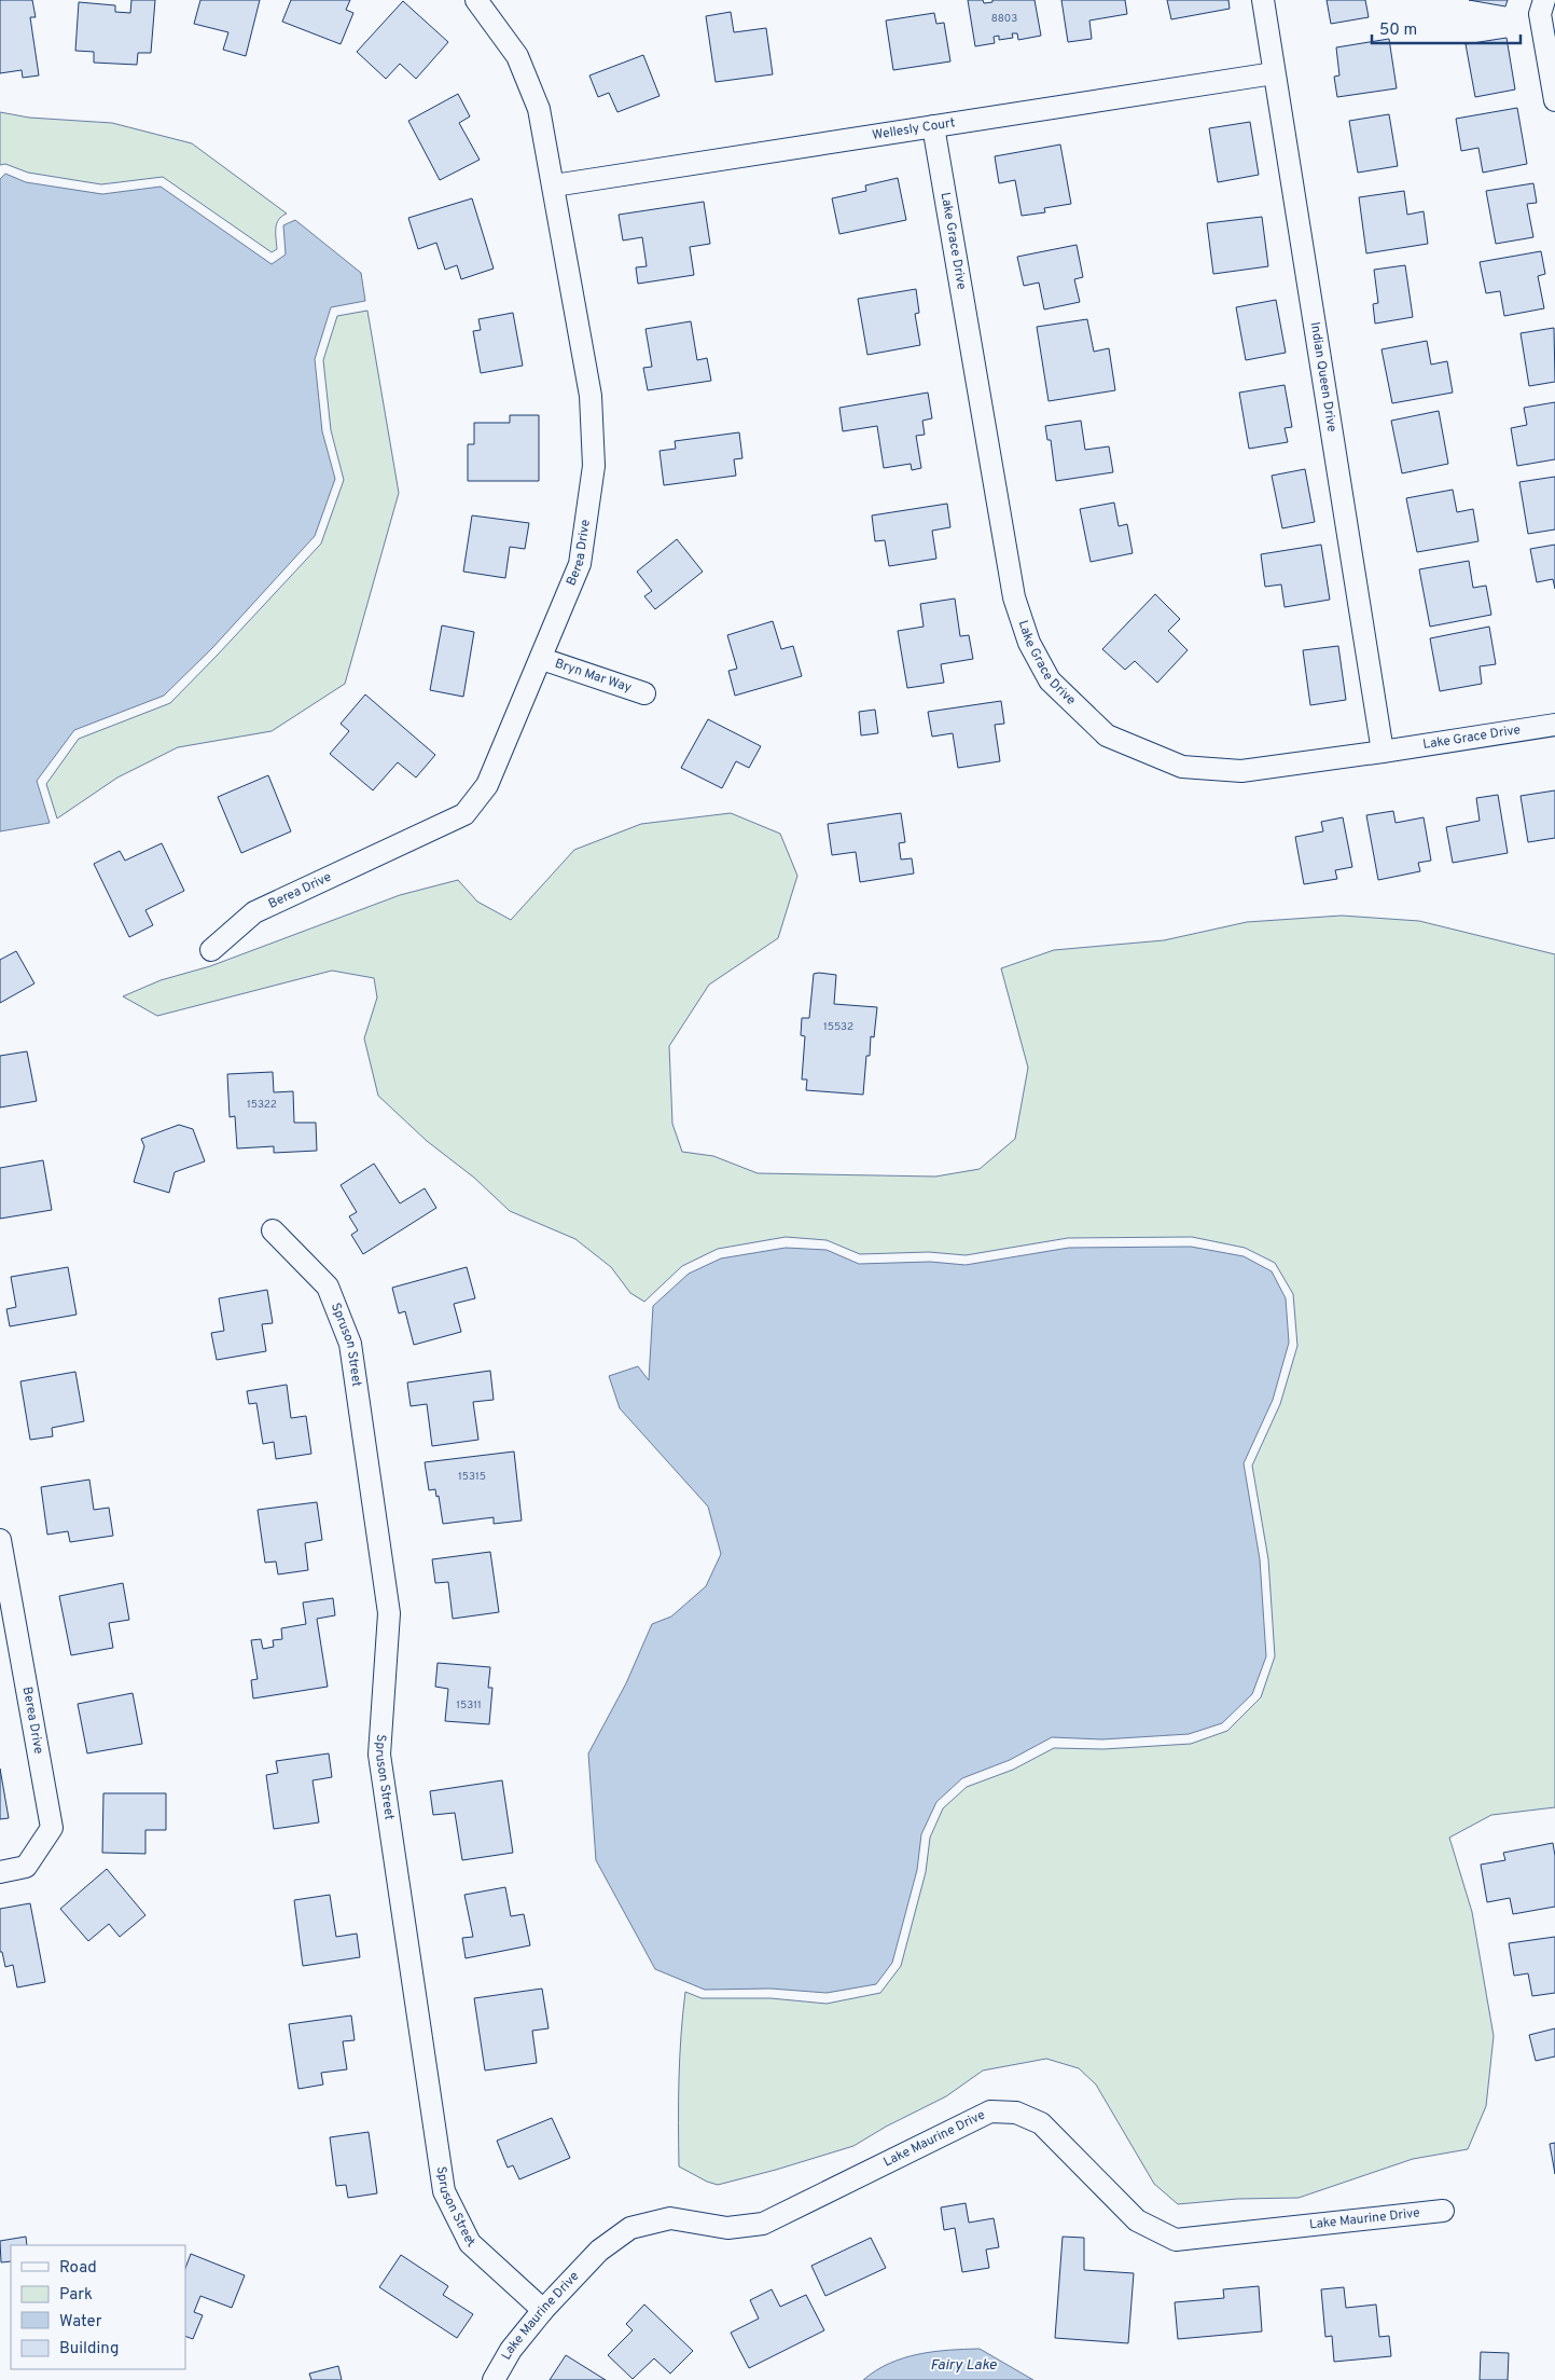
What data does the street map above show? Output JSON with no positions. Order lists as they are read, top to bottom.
{
  "streets": {
    "street": [
      "Wellesly Court",
      "Lake Grace Drive",
      "Indian Queen Drive",
      "Berea Drive",
      "Bryn Mar Way",
      "Spruson Street",
      "Lake Maurine Drive"
    ]
  },
  "crossings": [
    ["Wellesly Court", "Lake Grace Drive"],
    ["Wellesly Court", "Indian Queen Drive"],
    ["Wellesly Court", "Berea Drive"],
    ["Lake Grace Drive", "Indian Queen Drive"],
    ["Berea Drive", "Bryn Mar Way"],
    ["Spruson Street", "Lake Maurine Drive"]
  ],
  "water": ["Fairy Lake"],
  "house_numbers": [
    "8803",
    "15532",
    "15322",
    "15315",
    "15311"
  ],
  "legend": [
    "Road",
    "Park",
    "Water",
    "Building"
  ],
  "scale_bar": "50 m"
}
